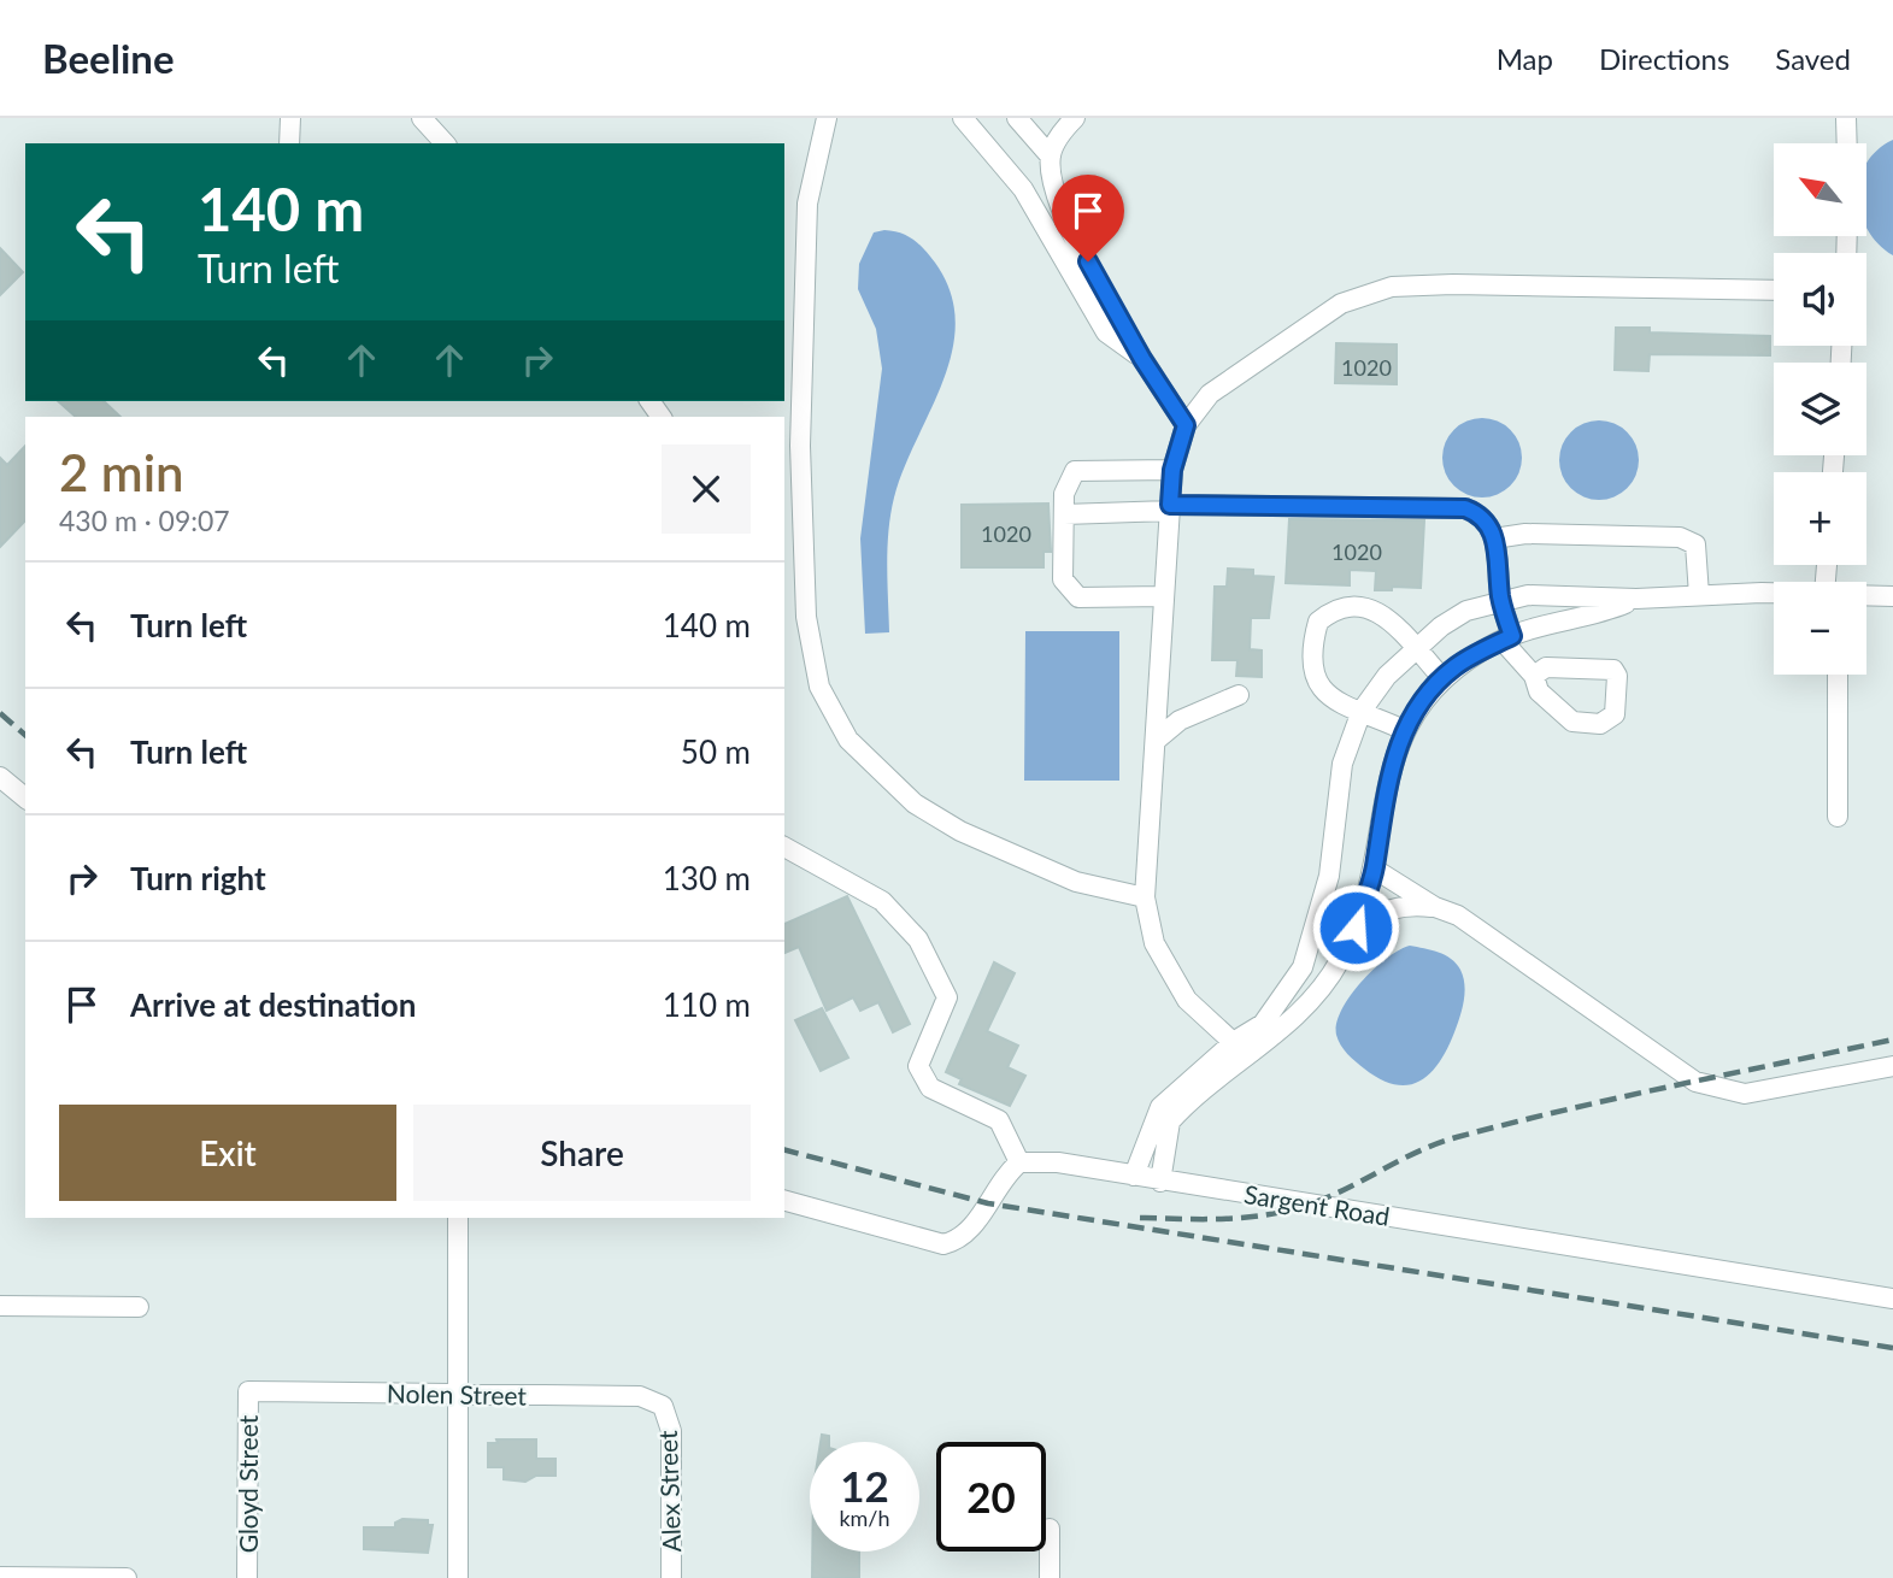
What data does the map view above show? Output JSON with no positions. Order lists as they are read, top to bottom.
{
  "streets": {
    "street": [
      "Sargent Road",
      "Nolen Street",
      "Gloyd Street",
      "Alex Street"
    ]
  },
  "crossings": [
    ["Nolen Street", "Gloyd Street"],
    ["Nolen Street", "Alex Street"]
  ],
  "house_numbers": ["1020", "1020", "1020"],
  "north": "top left",
  "page": {
    "header": "Beeline",
    "nav": ["Map", "Directions", "Saved"],
    "map_buttons": ["+", "−"],
    "turn": ["140 m", "Turn left"],
    "heading": ["2 min", "430 m · 09:07"],
    "list": [
      {
        "name": "Turn left",
        "value": "140 m"
      },
      {
        "name": "Turn left",
        "value": "50 m"
      },
      {
        "name": "Turn right",
        "value": "130 m"
      },
      {
        "name": "Arrive at destination",
        "value": "110 m"
      }
    ],
    "buttons": ["Exit", "Share"],
    "speed": "12 km/h",
    "limit": "20"
  }
}
